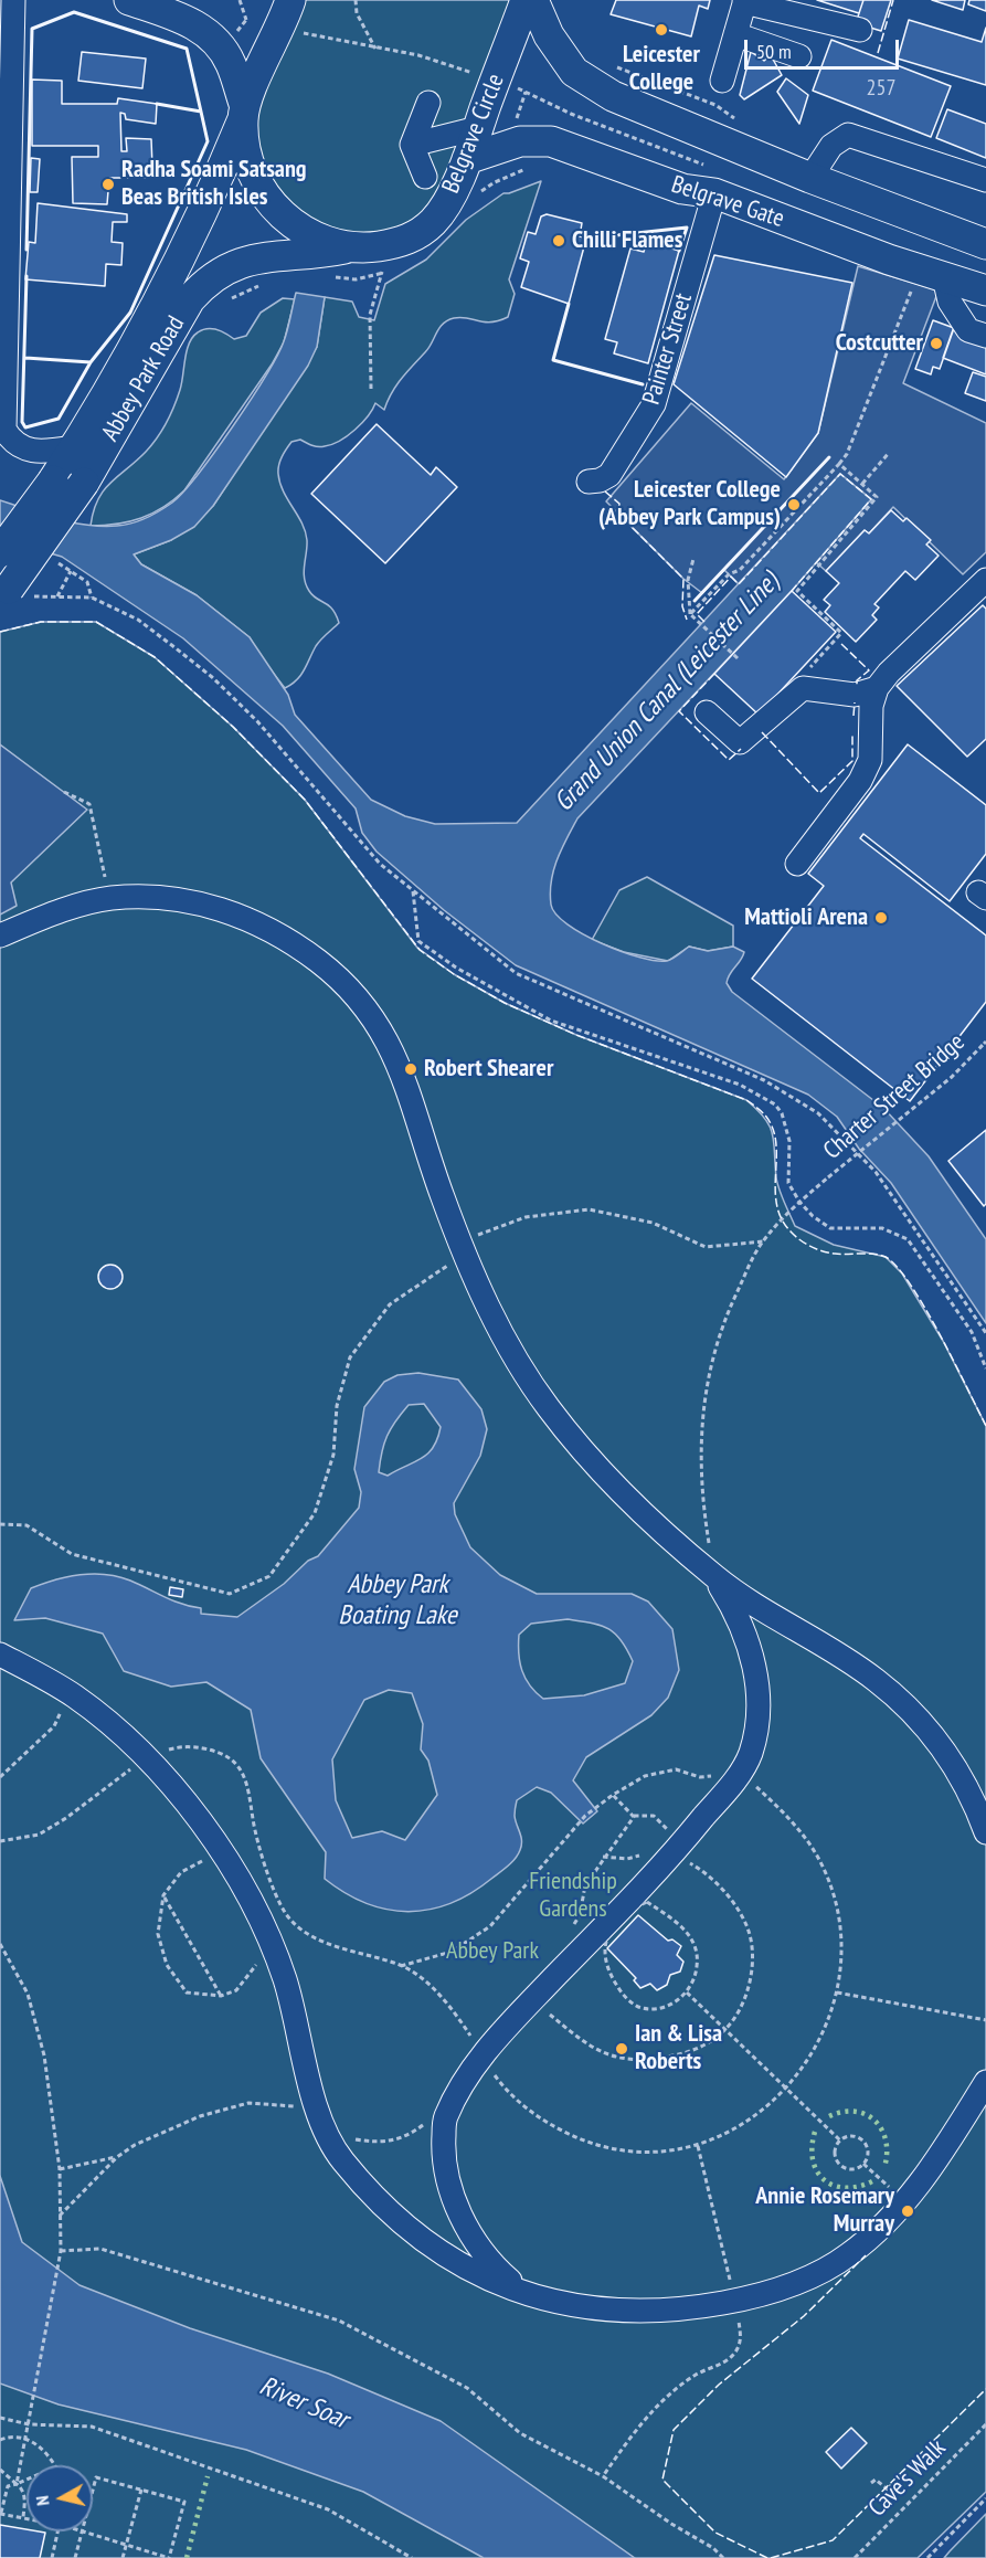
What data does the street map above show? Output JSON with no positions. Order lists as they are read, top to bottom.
{
  "streets": {
    "main road": ["Belgrave Circle", "Belgrave Gate", "Abbey Park Road"],
    "street": ["Painter Street"],
    "path": ["Charter Street Bridge", "Cave's Walk"]
  },
  "crossings": [
    ["Belgrave Circle", "Belgrave Gate"],
    ["Belgrave Circle", "Abbey Park Road"],
    ["Belgrave Gate", "Painter Street"]
  ],
  "water": ["Grand Union Canal (Leicester Line)", "Abbey Park Boating Lake", "River Soar"],
  "parks": ["Friendship Gardens", "Abbey Park"],
  "places": [
    "Leicester College",
    "Radha Soami Satsang Beas British Isles",
    "Chilli Flames",
    "Costcutter",
    "Leicester College (Abbey Park Campus)",
    "Mattioli Arena",
    "Robert Shearer",
    "Ian & Lisa Roberts",
    "Annie Rosemary Murray"
  ],
  "house_numbers": ["257"],
  "scale_bar": "50 m",
  "north": "left"
}
